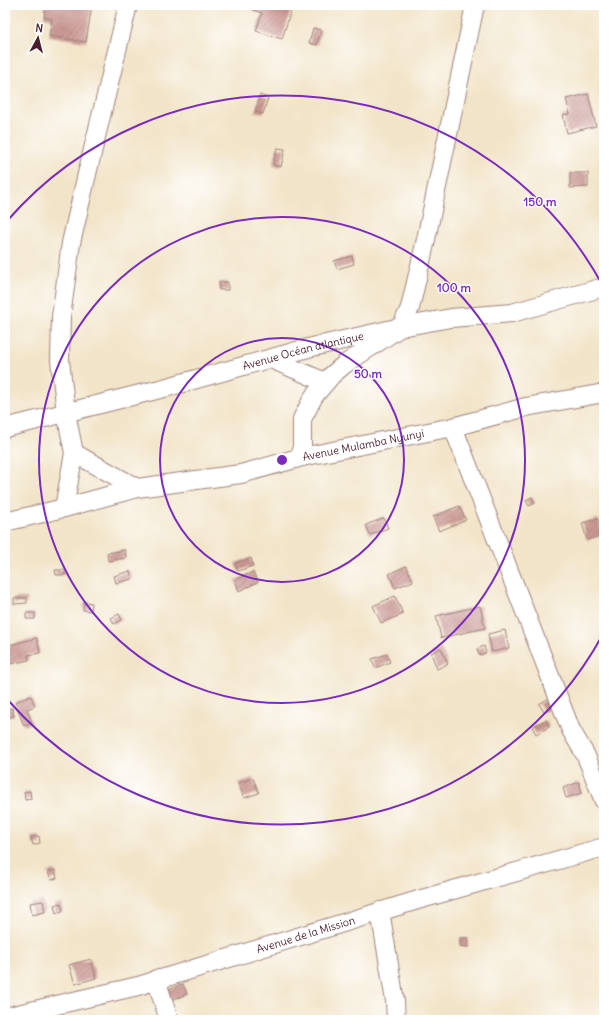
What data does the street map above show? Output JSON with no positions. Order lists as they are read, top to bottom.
{
  "streets": {
    "street": ["Avenue Océan atlantique", "Avenue Mulamba Nyunyi", "Avenue de la Mission"]
  },
  "north": "top",
  "rings": ["150 m", "100 m", "50 m"]
}
